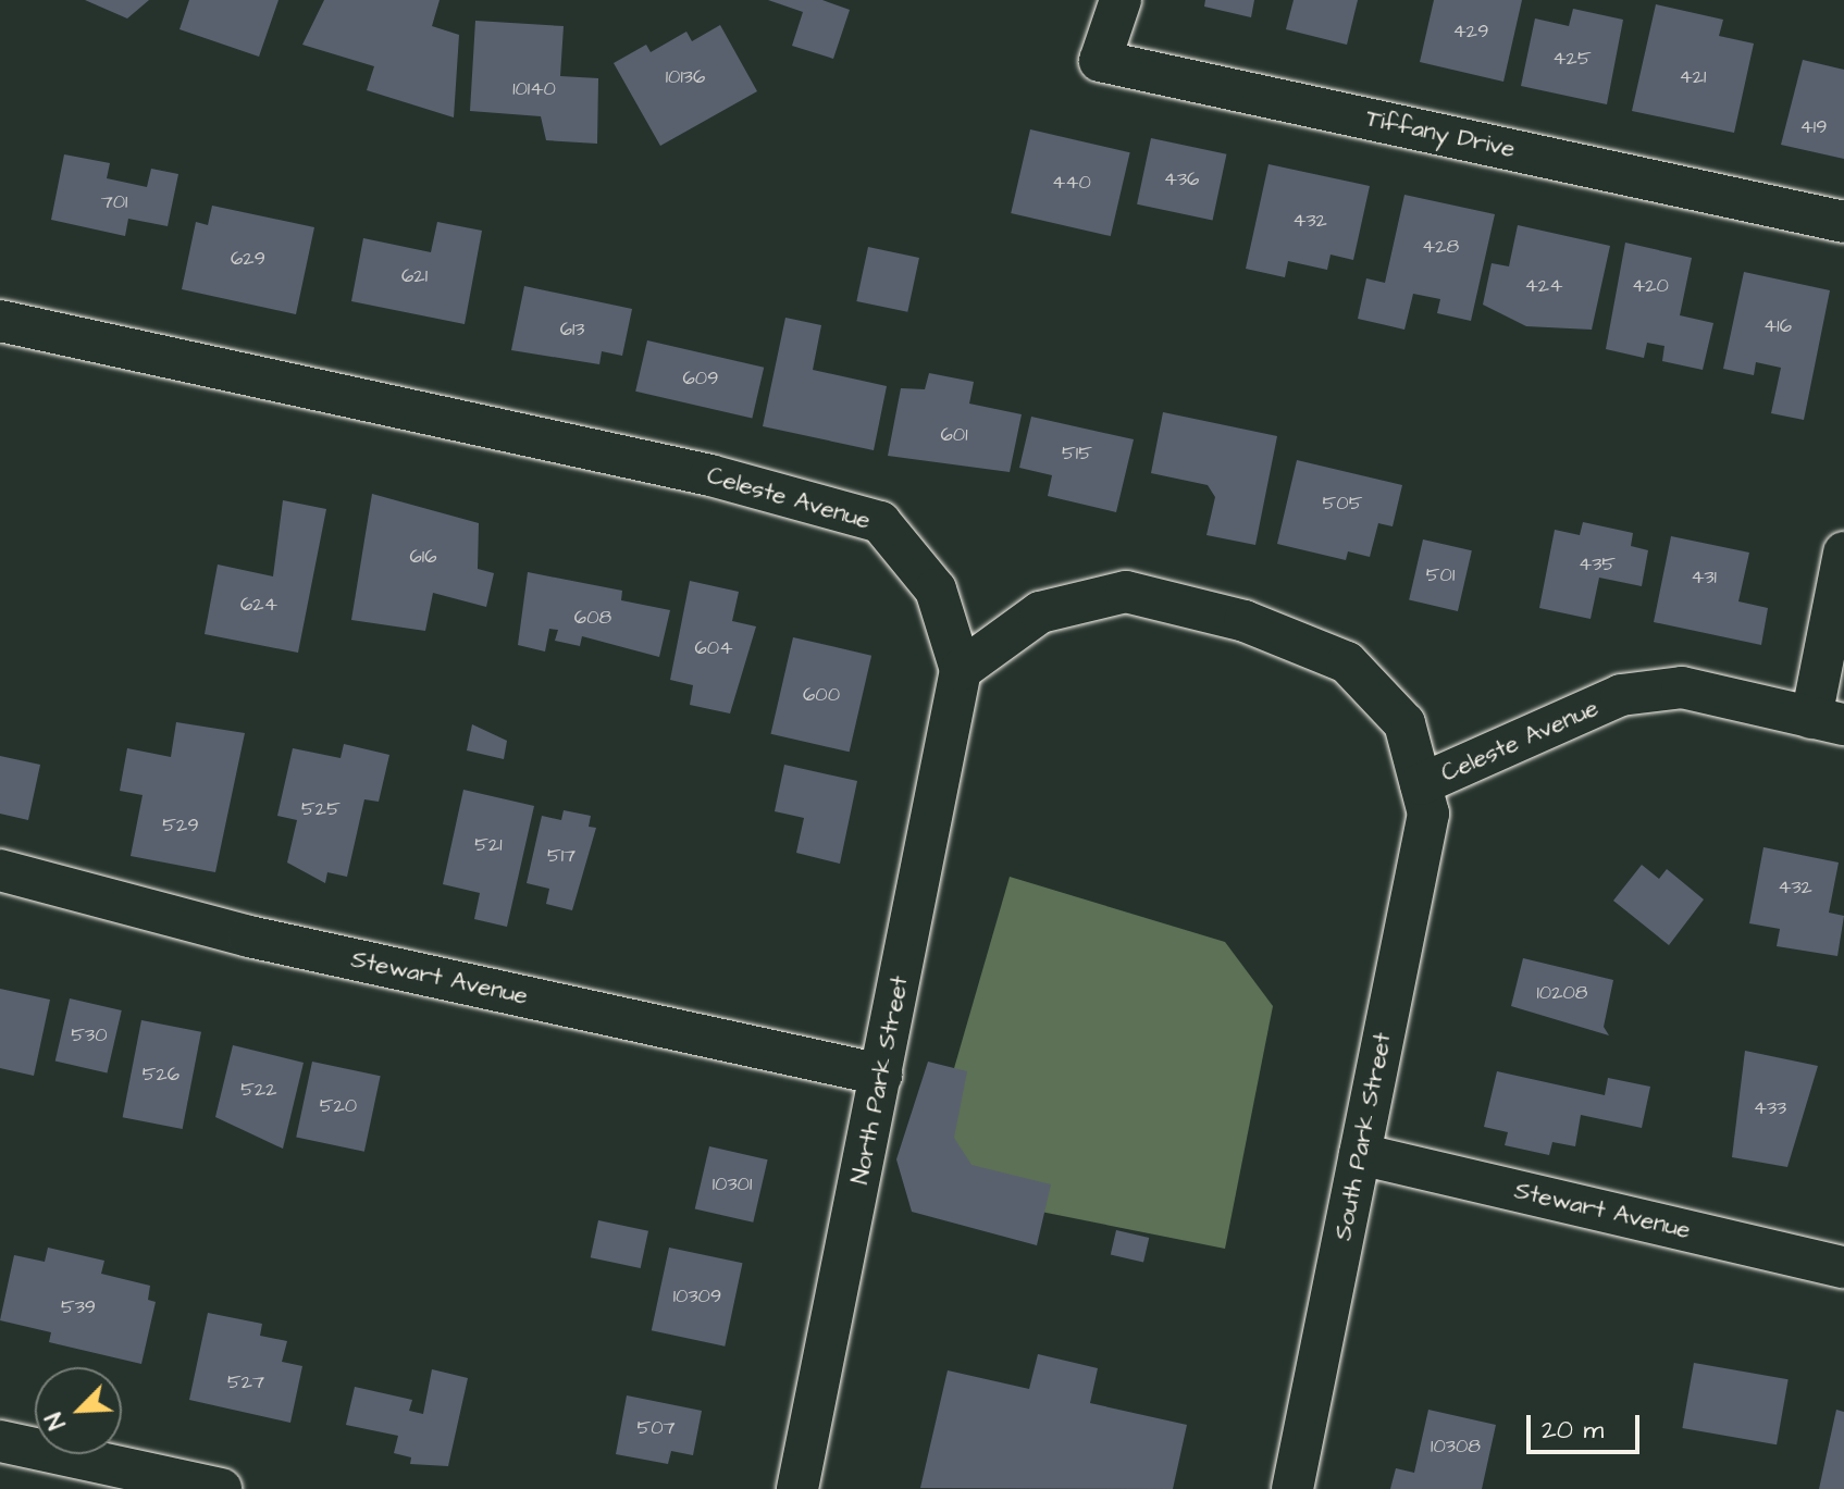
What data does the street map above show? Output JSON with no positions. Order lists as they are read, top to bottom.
{
  "streets": {
    "street": [
      "Tiffany Drive",
      "Celeste Avenue",
      "Stewart Avenue",
      "North Park Street",
      "South Park Street"
    ]
  },
  "crossings": [
    ["Celeste Avenue", "North Park Street"],
    ["Celeste Avenue", "South Park Street"],
    ["Stewart Avenue", "North Park Street"],
    ["Stewart Avenue", "South Park Street"]
  ],
  "house_numbers": [
    "429",
    "425",
    "10136",
    "421",
    "10140",
    "419",
    "436",
    "440",
    "701",
    "432",
    "428",
    "629",
    "621",
    "424",
    "420",
    "416",
    "613",
    "609",
    "601",
    "515",
    "505",
    "616",
    "435",
    "501",
    "431",
    "624",
    "608",
    "604",
    "600",
    "525",
    "529",
    "521",
    "517",
    "432",
    "10208",
    "530",
    "526",
    "522",
    "520",
    "433",
    "10301",
    "10309",
    "539",
    "527",
    "507",
    "10308"
  ],
  "scale_bar": "20 m",
  "north": "bottom left"
}
